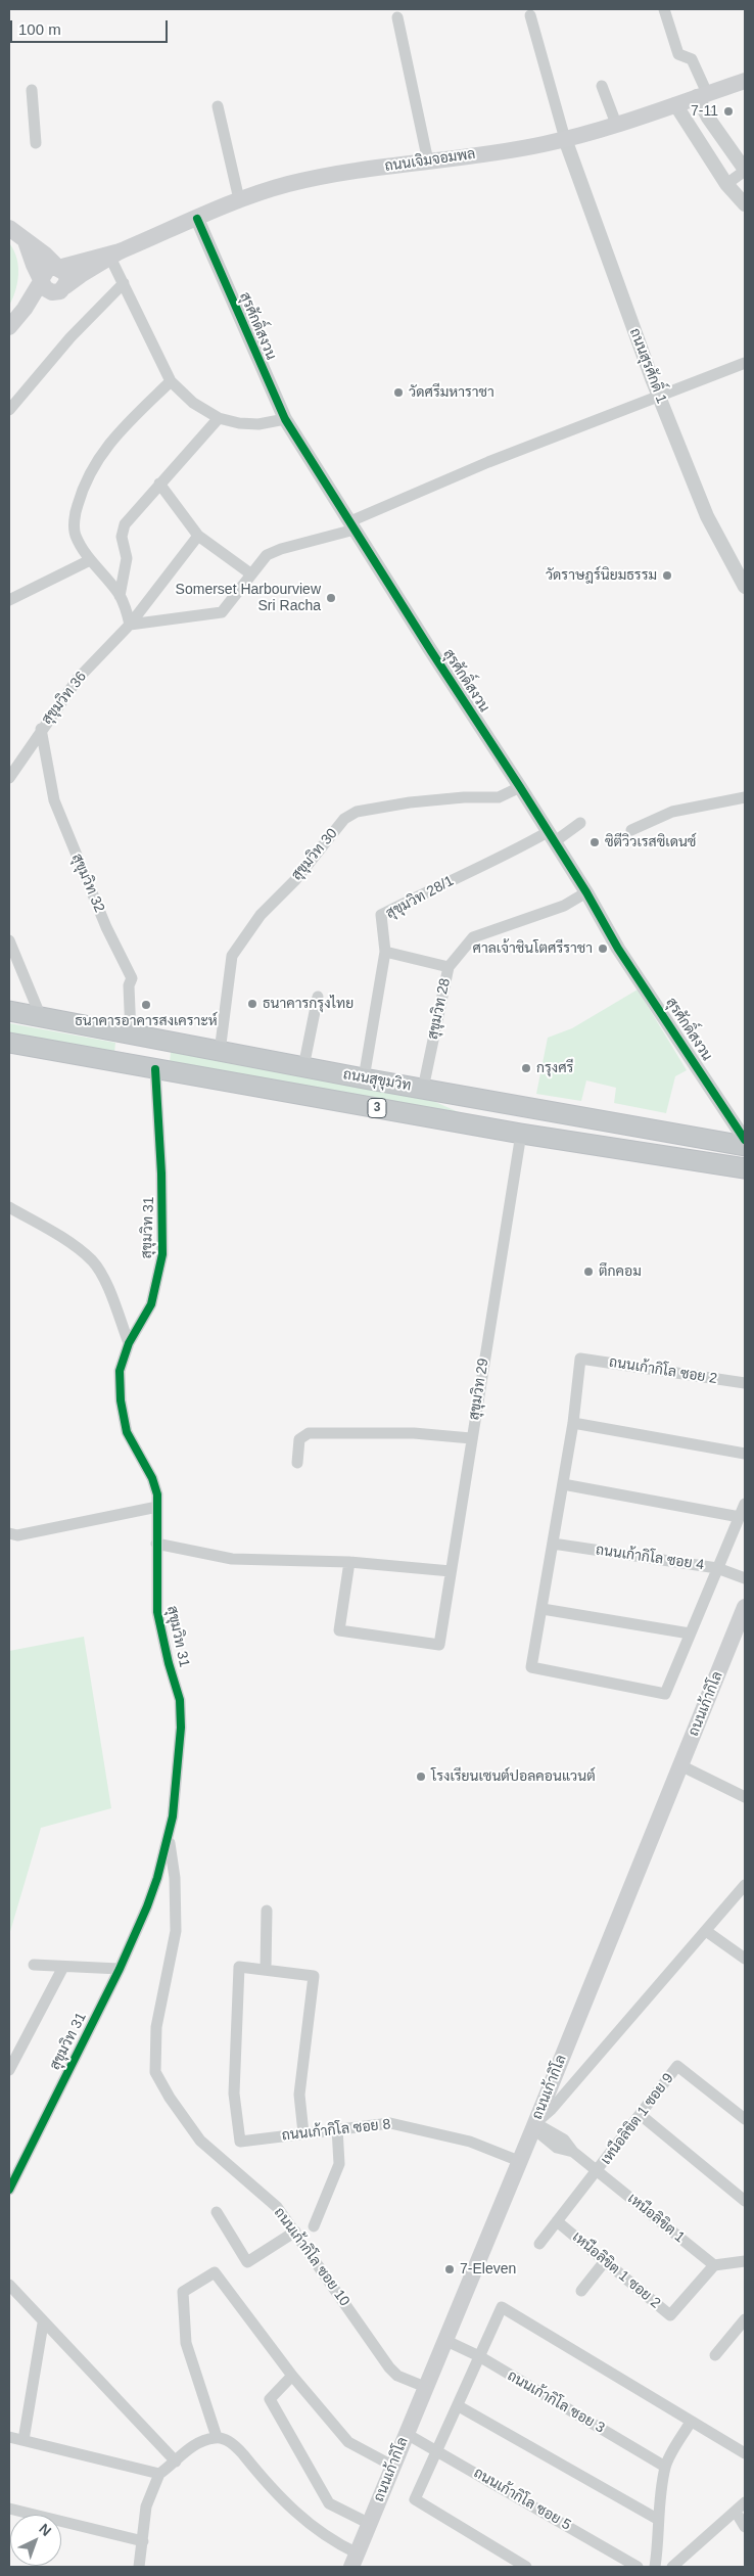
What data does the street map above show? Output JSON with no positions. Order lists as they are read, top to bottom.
{
  "streets": {
    "highway": ["ถนนสุขุมวิท", "3"],
    "main road": ["ถนนเจิมจอมพล", "ถนนเก้ากิโล"],
    "street": [
      "สุรศักดิ์สงวน",
      "ถนนสุรศักดิ์ 1",
      "สุขุมวิท 36",
      "สุขุมวิท 30",
      "สุขุมวิท 32",
      "สุขุมวิท 28/1",
      "สุขุมวิท 28",
      "สุขุมวิท 31",
      "ถนนเก้ากิโล ซอย 2",
      "สุขุมวิท 29",
      "ถนนเก้ากิโล ซอย 4",
      "เหนือลิขิต 1 ซอย 9",
      "ถนนเก้ากิโล ซอย 8",
      "เหนือลิขิต 1",
      "ถนนเก้ากิโล ซอย 10",
      "เหนือลิขิต 1 ซอย 2",
      "ถนนเก้ากิโล ซอย 3",
      "ถนนเก้ากิโล ซอย 5"
    ]
  },
  "crossings": [
    ["ถนนเจิมจอมพล", "สุรศักดิ์สงวน"],
    ["ถนนเจิมจอมพล", "ถนนสุรศักดิ์ 1"],
    ["สุรศักดิ์สงวน", "สุขุมวิท 30"],
    ["สุรศักดิ์สงวน", "สุขุมวิท 28/1"],
    ["สุรศักดิ์สงวน", "สุขุมวิท 28"],
    ["สุขุมวิท 36", "สุขุมวิท 32"],
    ["สุขุมวิท 30", "ถนนสุขุมวิท"],
    ["สุขุมวิท 32", "ถนนสุขุมวิท"],
    ["สุขุมวิท 28/1", "ถนนสุขุมวิท"],
    ["สุขุมวิท 28", "ถนนสุขุมวิท"],
    ["ถนนสุขุมวิท", "สุขุมวิท 31"],
    ["ถนนสุขุมวิท", "สุขุมวิท 29"],
    ["สุขุมวิท 31", "ถนนเก้ากิโล ซอย 10"],
    ["ถนนเก้ากิโล", "ถนนเก้ากิโล ซอย 8"],
    ["ถนนเก้ากิโล", "เหนือลิขิต 1"],
    ["ถนนเก้ากิโล", "ถนนเก้ากิโล ซอย 10"],
    ["ถนนเก้ากิโล", "ถนนเก้ากิโล ซอย 3"],
    ["ถนนเก้ากิโล", "ถนนเก้ากิโล ซอย 5"],
    ["เหนือลิขิต 1 ซอย 9", "เหนือลิขิต 1"],
    ["เหนือลิขิต 1 ซอย 9", "เหนือลิขิต 1 ซอย 2"],
    ["เหนือลิขิต 1", "เหนือลิขิต 1 ซอย 2"]
  ],
  "places": [
    "7-11",
    "วัดศรีมหาราชา",
    "วัดราษฎร์นิยมธรรม",
    "Somerset Harbourview Sri Racha",
    "ซิตีวิวเรสซิเดนซ์",
    "ศาลเจ้าชินโตศรีราชา",
    "ธนาคารกรุงไทย",
    "ธนาคารอาคารสงเคราะห์",
    "กรุงศรี",
    "ตึกคอม",
    "โรงเรียนเซนต์ปอลคอนแวนต์",
    "7-Eleven"
  ],
  "scale_bar": "100 m",
  "north": "top right"
}
